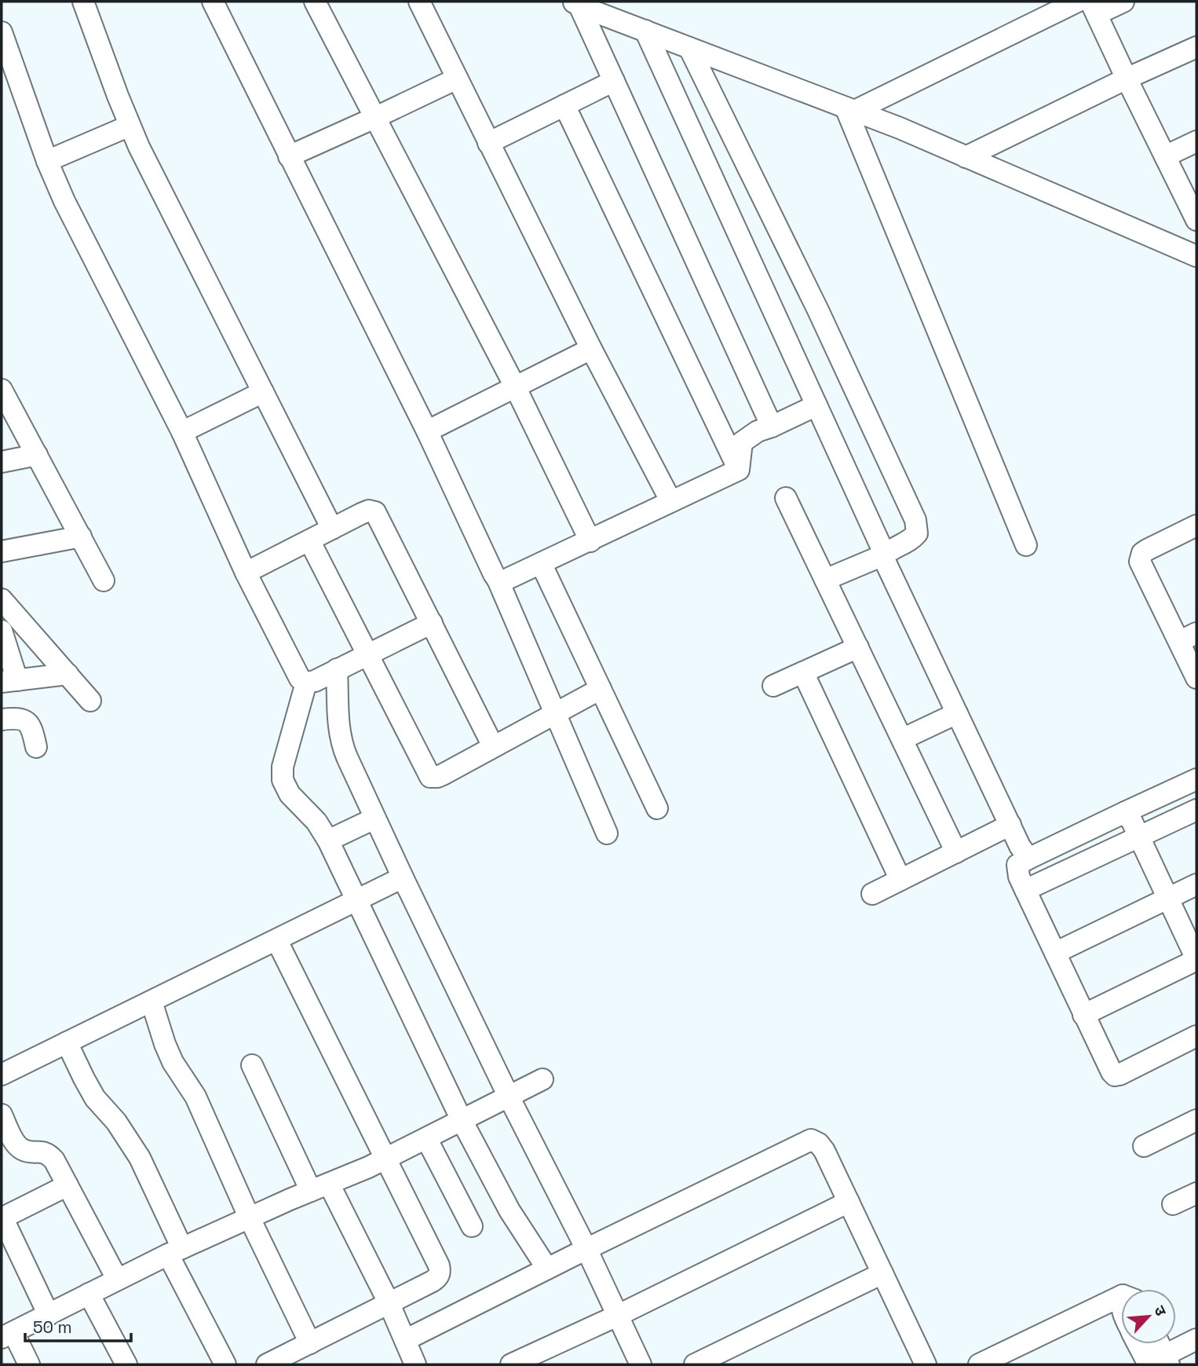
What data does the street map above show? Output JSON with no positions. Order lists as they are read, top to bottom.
{
  "scale_bar": "50 m",
  "north": "top right"
}
